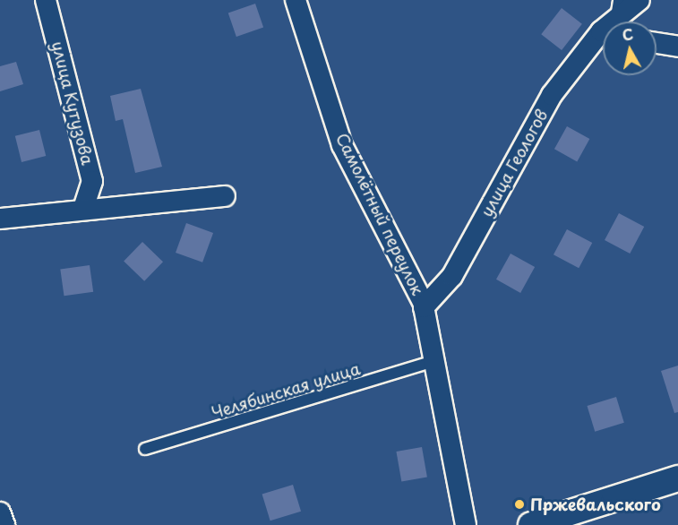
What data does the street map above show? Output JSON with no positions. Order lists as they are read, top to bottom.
{
  "streets": {
    "street": ["улица Кутузова", "улица Геологов", "Самолётный переулок"],
    "lane": ["Челябинская улица"]
  },
  "crossings": [
    ["улица Геологов", "Самолётный переулок"],
    ["Самолётный переулок", "Челябинская улица"]
  ],
  "places": ["Пржевальского"],
  "north": "top"
}
